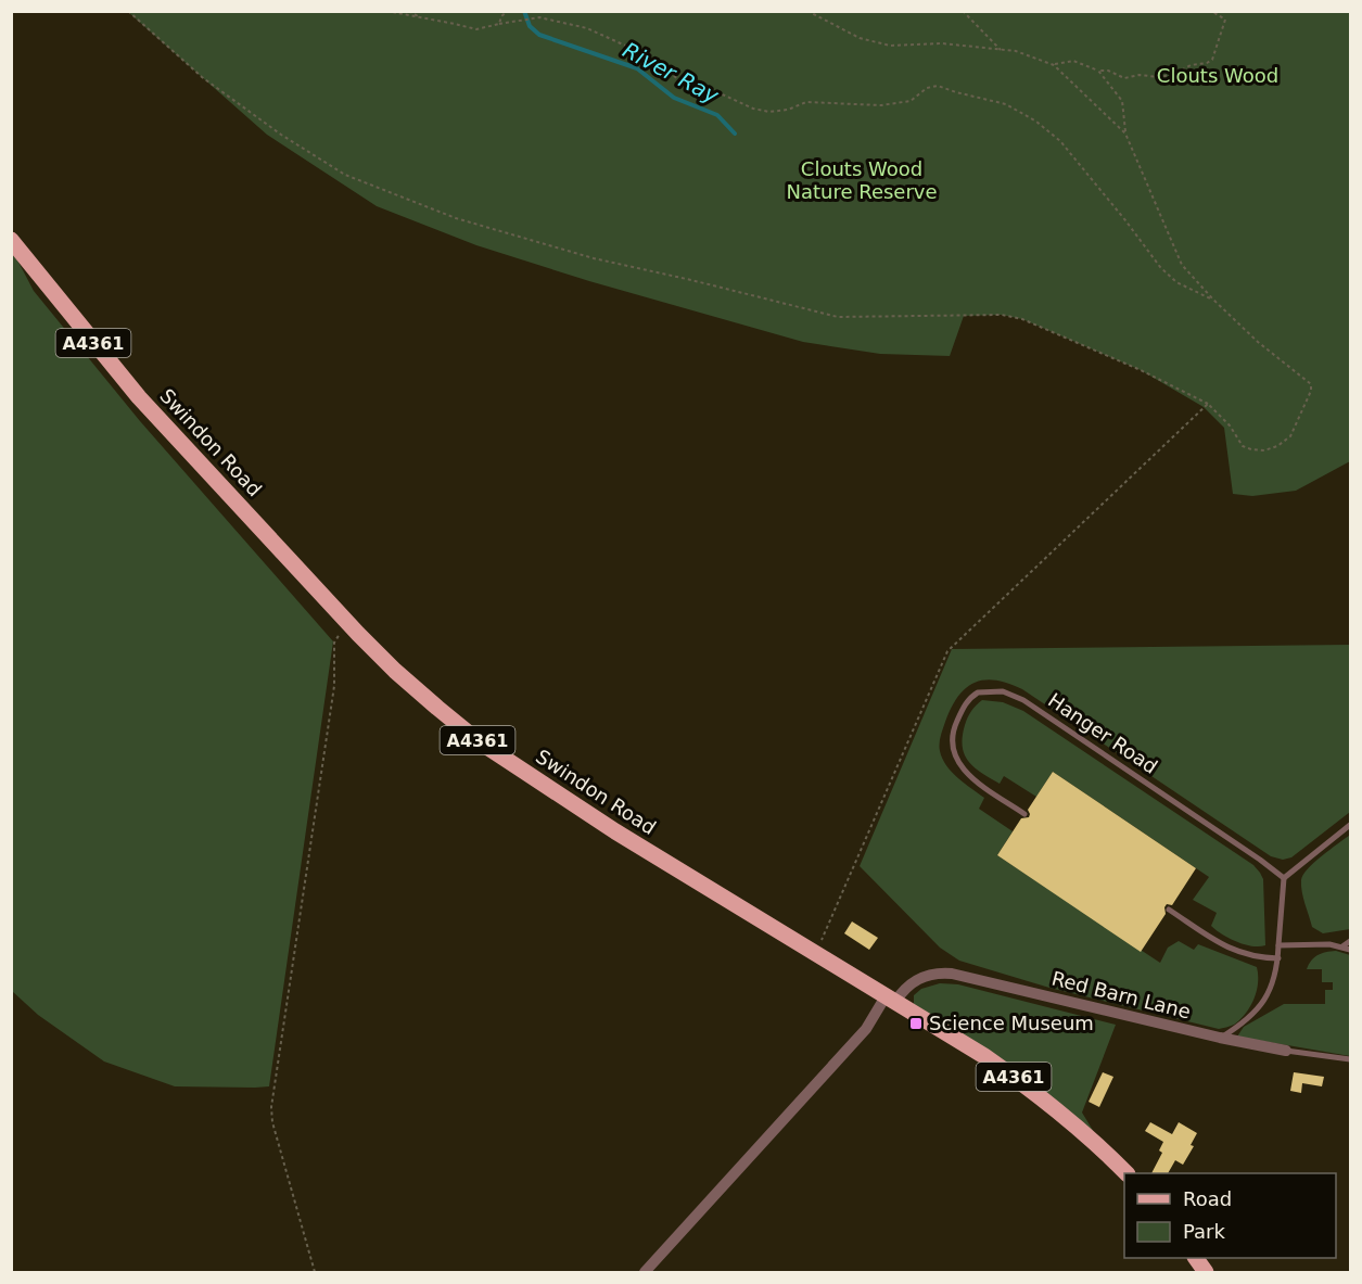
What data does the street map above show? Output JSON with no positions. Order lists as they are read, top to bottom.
{
  "streets": {
    "main road": ["A4361", "Swindon Road"],
    "street": ["Red Barn Lane"],
    "lane": ["Hanger Road"]
  },
  "crossings": [
    ["Swindon Road", "Red Barn Lane"]
  ],
  "water": ["River Ray"],
  "parks": ["Clouts Wood", "Clouts Wood Nature Reserve"],
  "places": {
    "transit": ["Science Museum"]
  },
  "legend": ["Road", "Park"]
}
